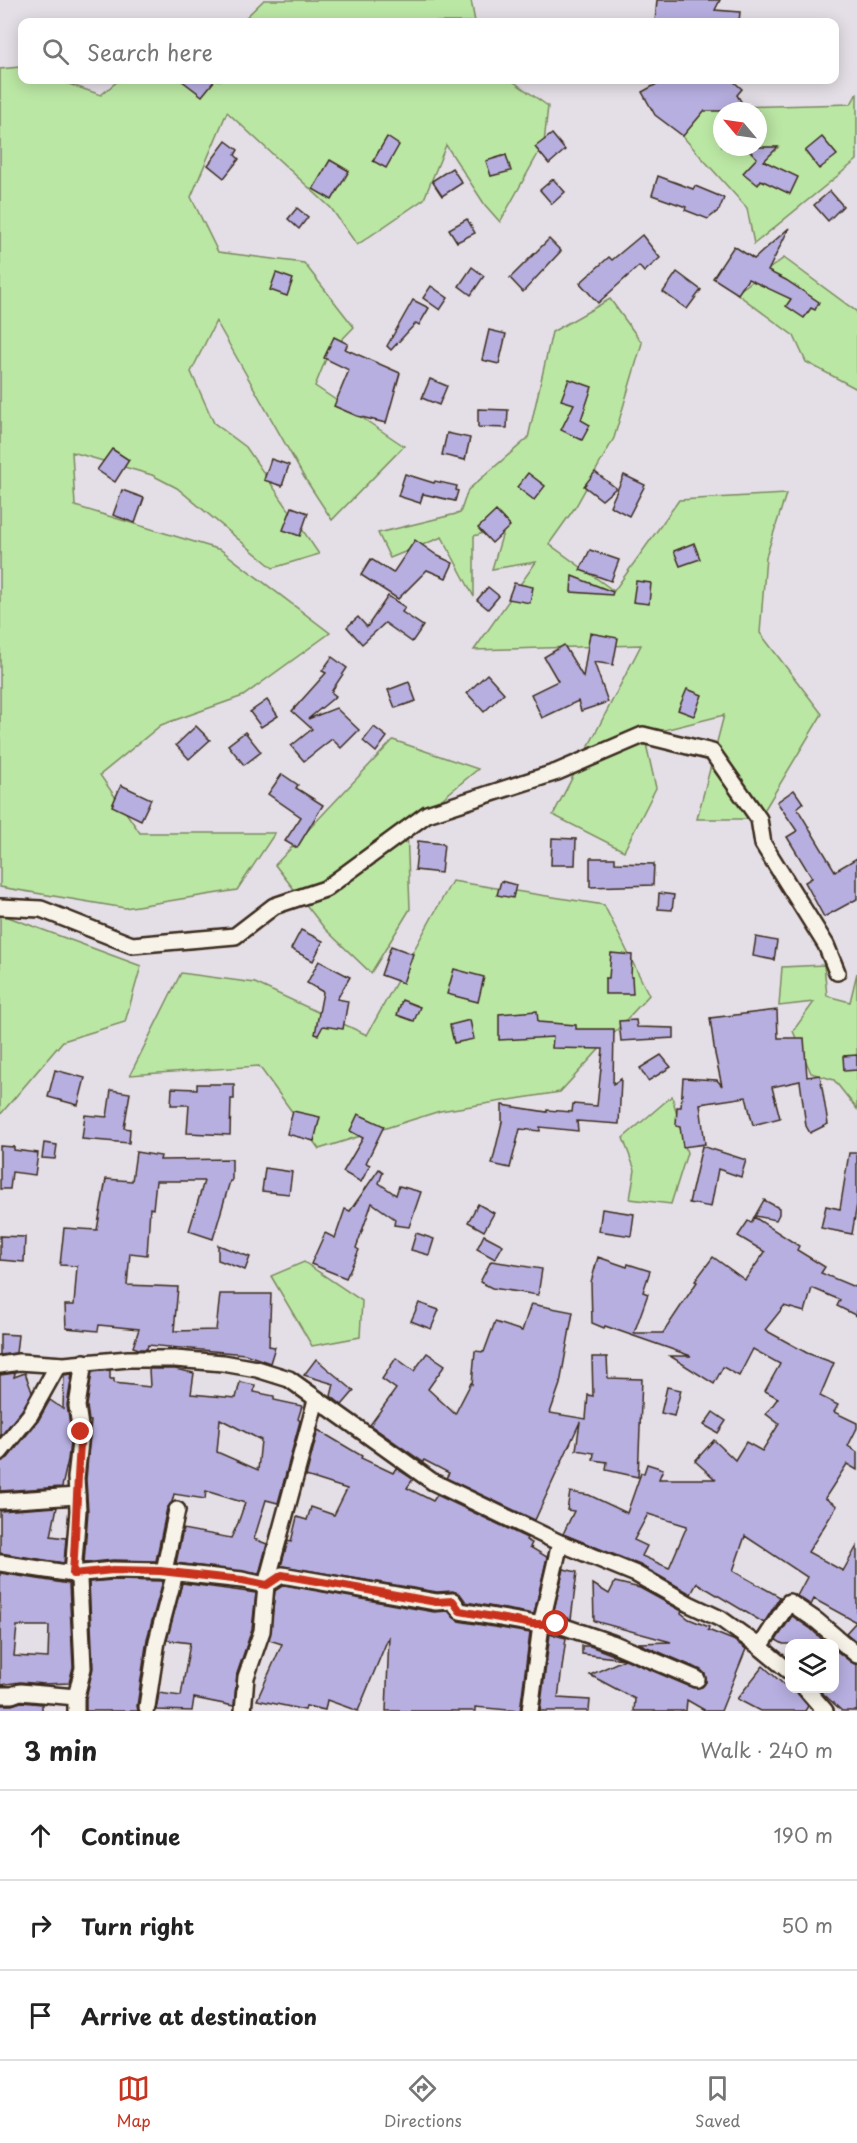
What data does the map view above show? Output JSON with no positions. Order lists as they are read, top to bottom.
{
  "north": "top left",
  "page": {
    "search": "Search here",
    "heading": ["3 min", "Walk · 240 m"],
    "list": [
      ["Continue", "190 m"],
      ["Turn right", "50 m"],
      "Arrive at destination"
    ],
    "nav": ["Map", "Directions", "Saved"]
  }
}
